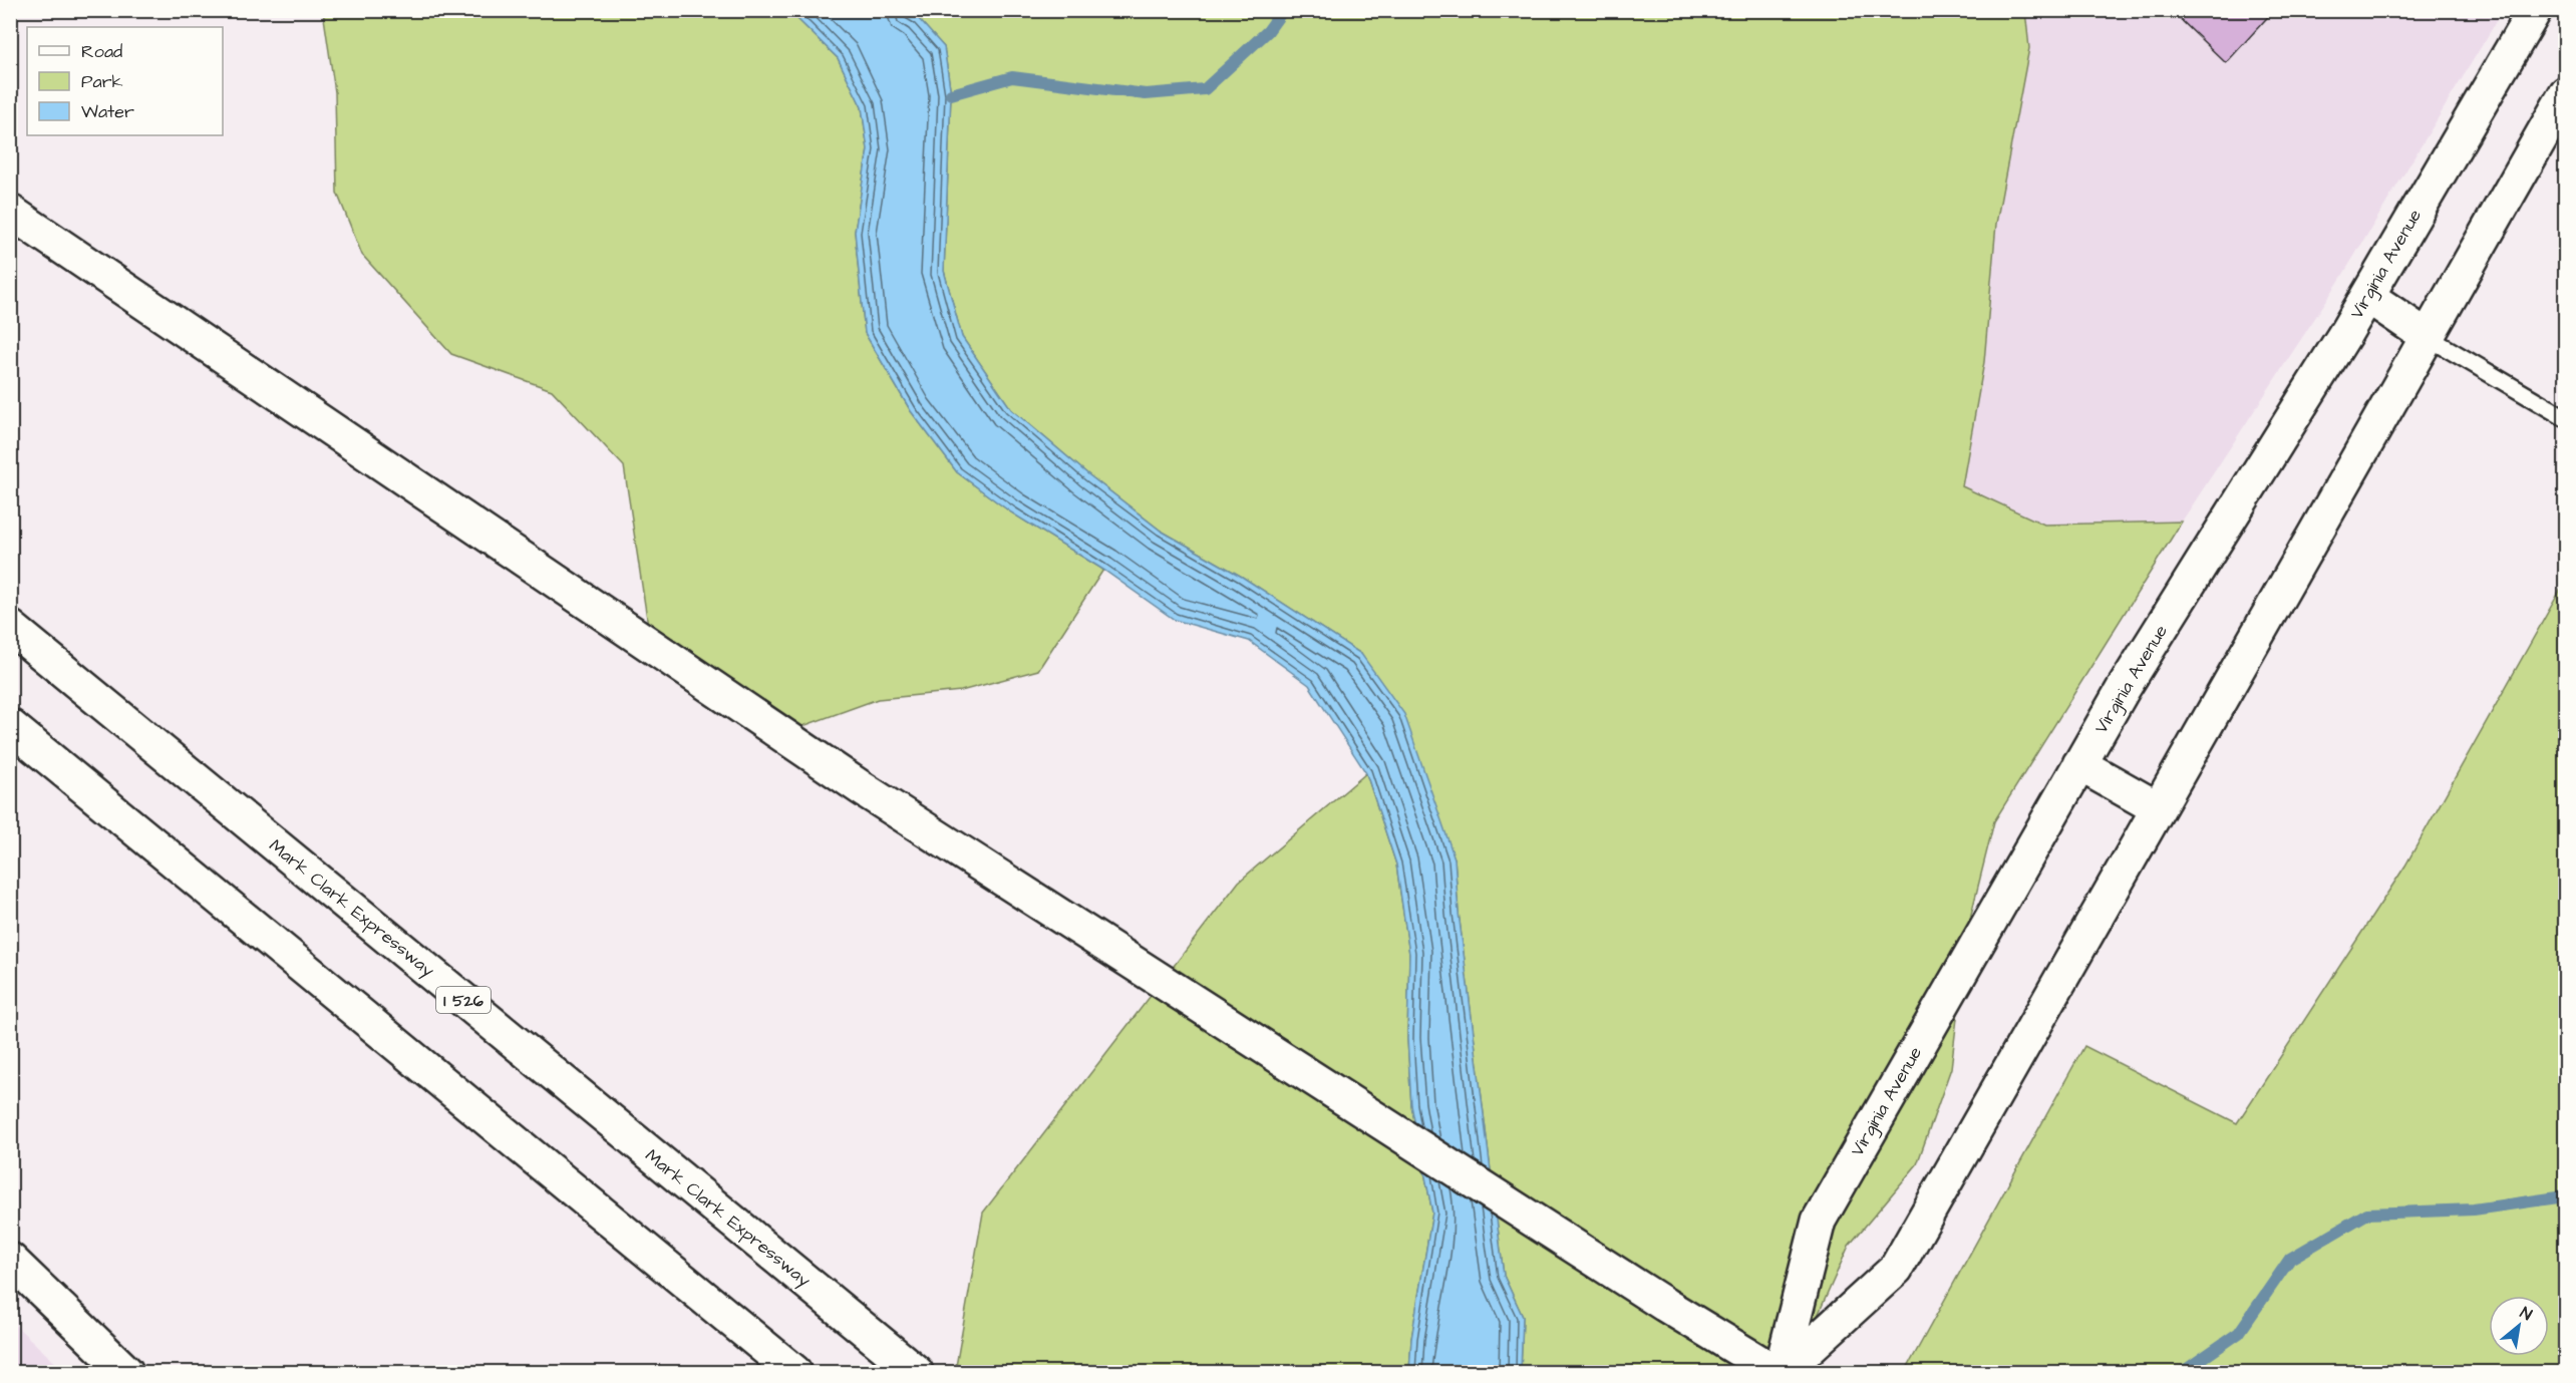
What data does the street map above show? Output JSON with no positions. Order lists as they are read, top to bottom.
{
  "streets": {
    "main road": ["Virginia Avenue", "Mark Clark Expressway", "I 526"]
  },
  "legend": ["Road", "Park", "Water"],
  "north": "top right"
}
